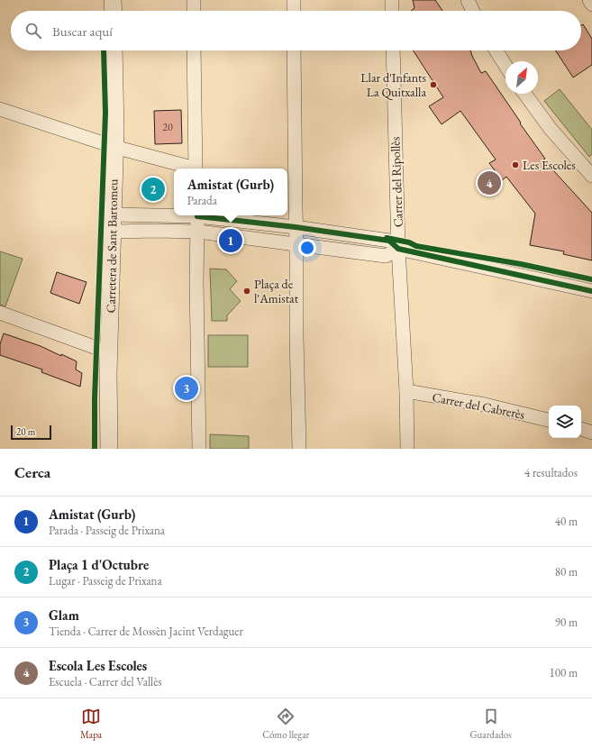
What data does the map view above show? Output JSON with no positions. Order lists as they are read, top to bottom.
{
  "streets": {
    "street": ["Carrer del Ripollès", "Carretera de Sant Bartomeu", "Carrer del Cabrerès"]
  },
  "crossings": [
    ["Carrer del Ripollès", "Carrer del Cabrerès"]
  ],
  "places": ["Llar d'Infants La Quitxalla", "Les Escoles", "Plaça de l'Amistat"],
  "house_numbers": ["20"],
  "scale_bar": "20 m",
  "north": "top right",
  "page": {
    "search": "Buscar aquí",
    "popup": ["Amistat (Gurb)", "Parada"],
    "pins": [
      "4",
      "2",
      "1",
      "3"
    ],
    "scale": "20 m",
    "heading": ["Cerca", "4 resultados"],
    "list": [
      {
        "mark": "1",
        "name": "Amistat (Gurb)",
        "note": "Parada · Passeig de Prixana",
        "value": "40 m"
      },
      {
        "mark": "2",
        "name": "Plaça 1 d'Octubre",
        "note": "Lugar · Passeig de Prixana",
        "value": "80 m"
      },
      {
        "mark": "3",
        "name": "Glam",
        "note": "Tienda · Carrer de Mossèn Jacint Verdaguer",
        "value": "90 m"
      },
      {
        "mark": "4",
        "name": "Escola Les Escoles",
        "note": "Escuela · Carrer del Vallès",
        "value": "100 m"
      }
    ],
    "nav": ["Mapa", "Cómo llegar", "Guardados"]
  }
}
